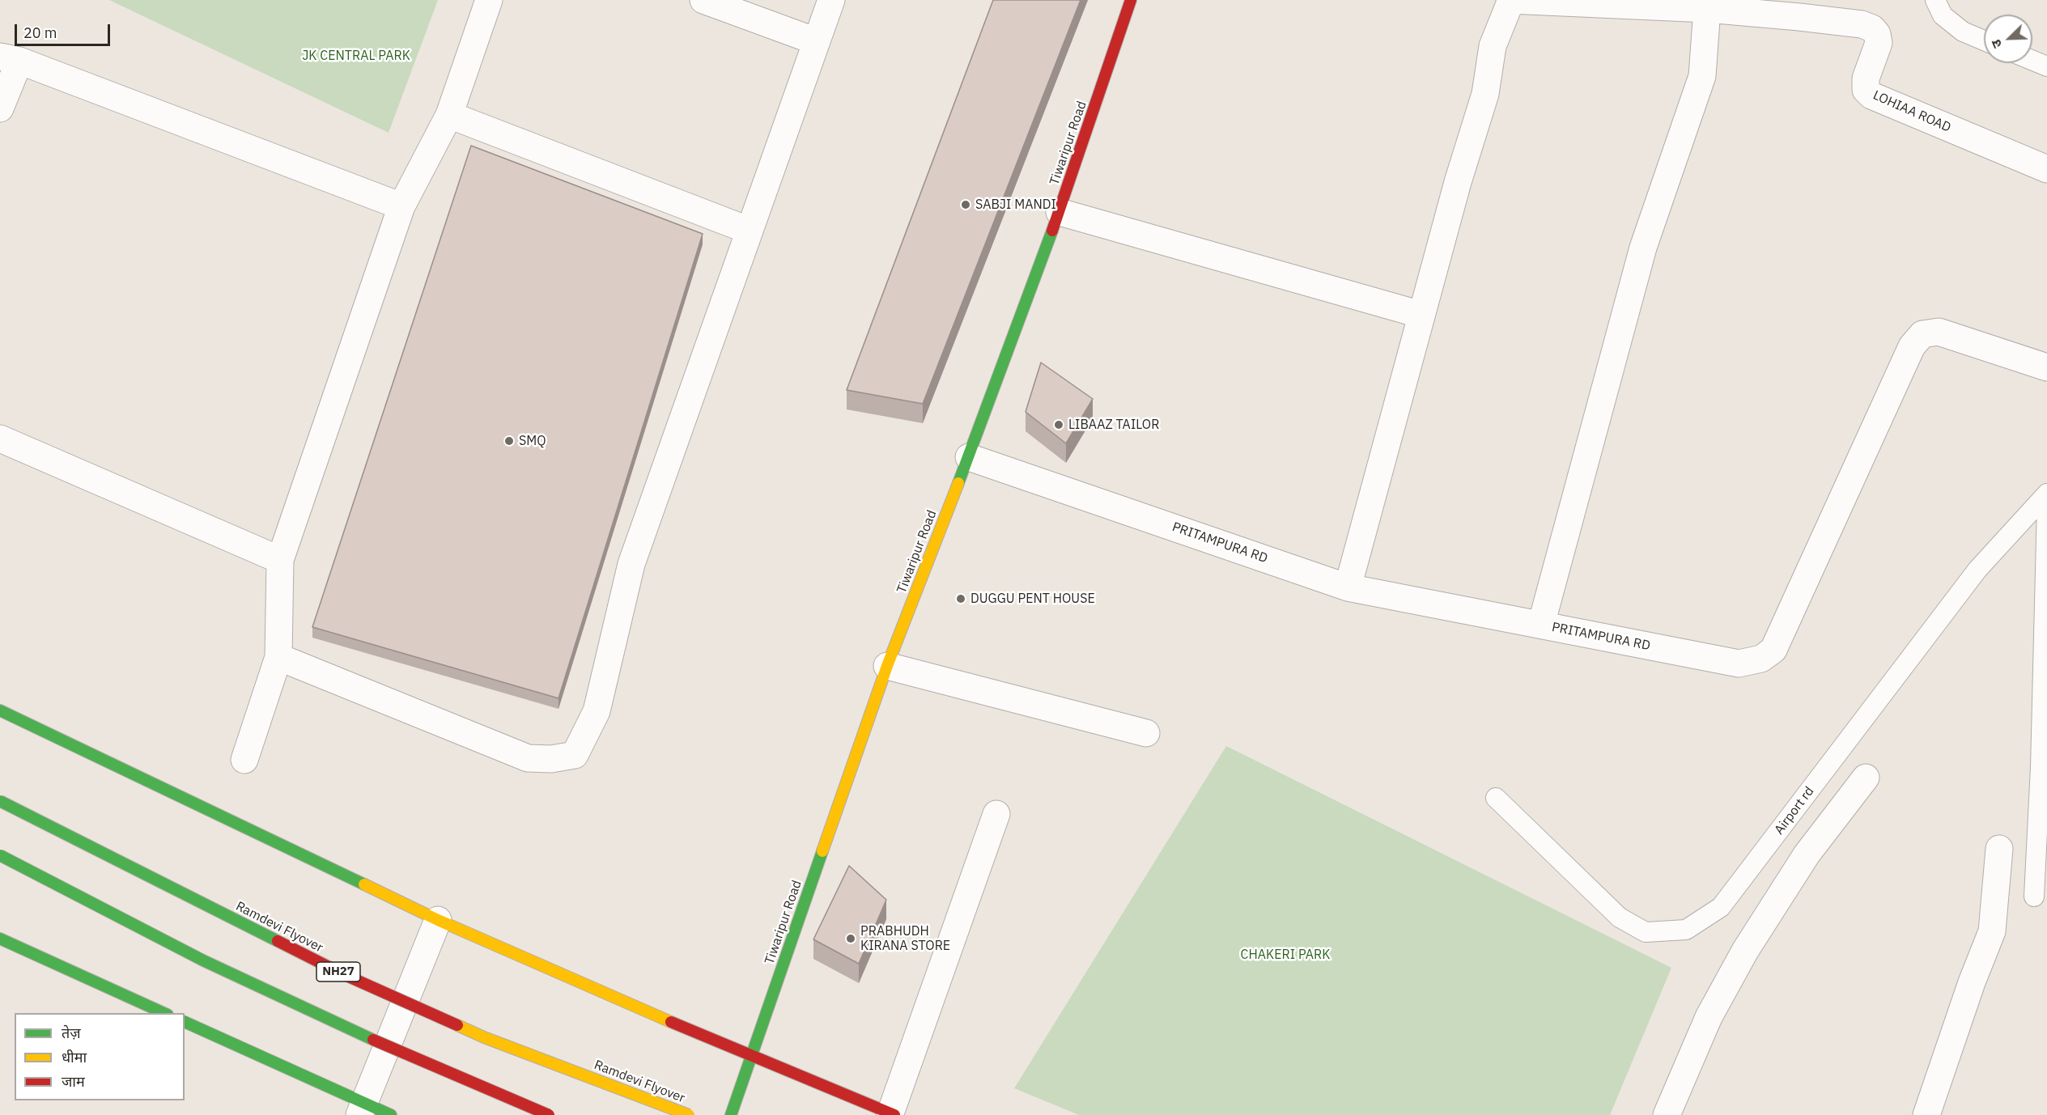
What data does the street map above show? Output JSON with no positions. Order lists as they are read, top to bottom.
{
  "streets": {
    "main road": ["Tiwaripur Road", "Ramdevi Flyover", "NH27"],
    "street": ["LOHIAA ROAD", "PRITAMPURA RD"],
    "lane": ["Airport rd"]
  },
  "crossings": [
    ["Tiwaripur Road", "PRITAMPURA RD"]
  ],
  "parks": ["JK CENTRAL PARK", "CHAKERI PARK"],
  "places": [
    "SABJI MANDI",
    "LIBAAZ TAILOR",
    "SMQ",
    "DUGGU PENT HOUSE",
    "PRABHUDH KIRANA STORE"
  ],
  "legend": ["तेज़", "धीमा", "जाम"],
  "scale_bar": "20 m",
  "north": "bottom left"
}
